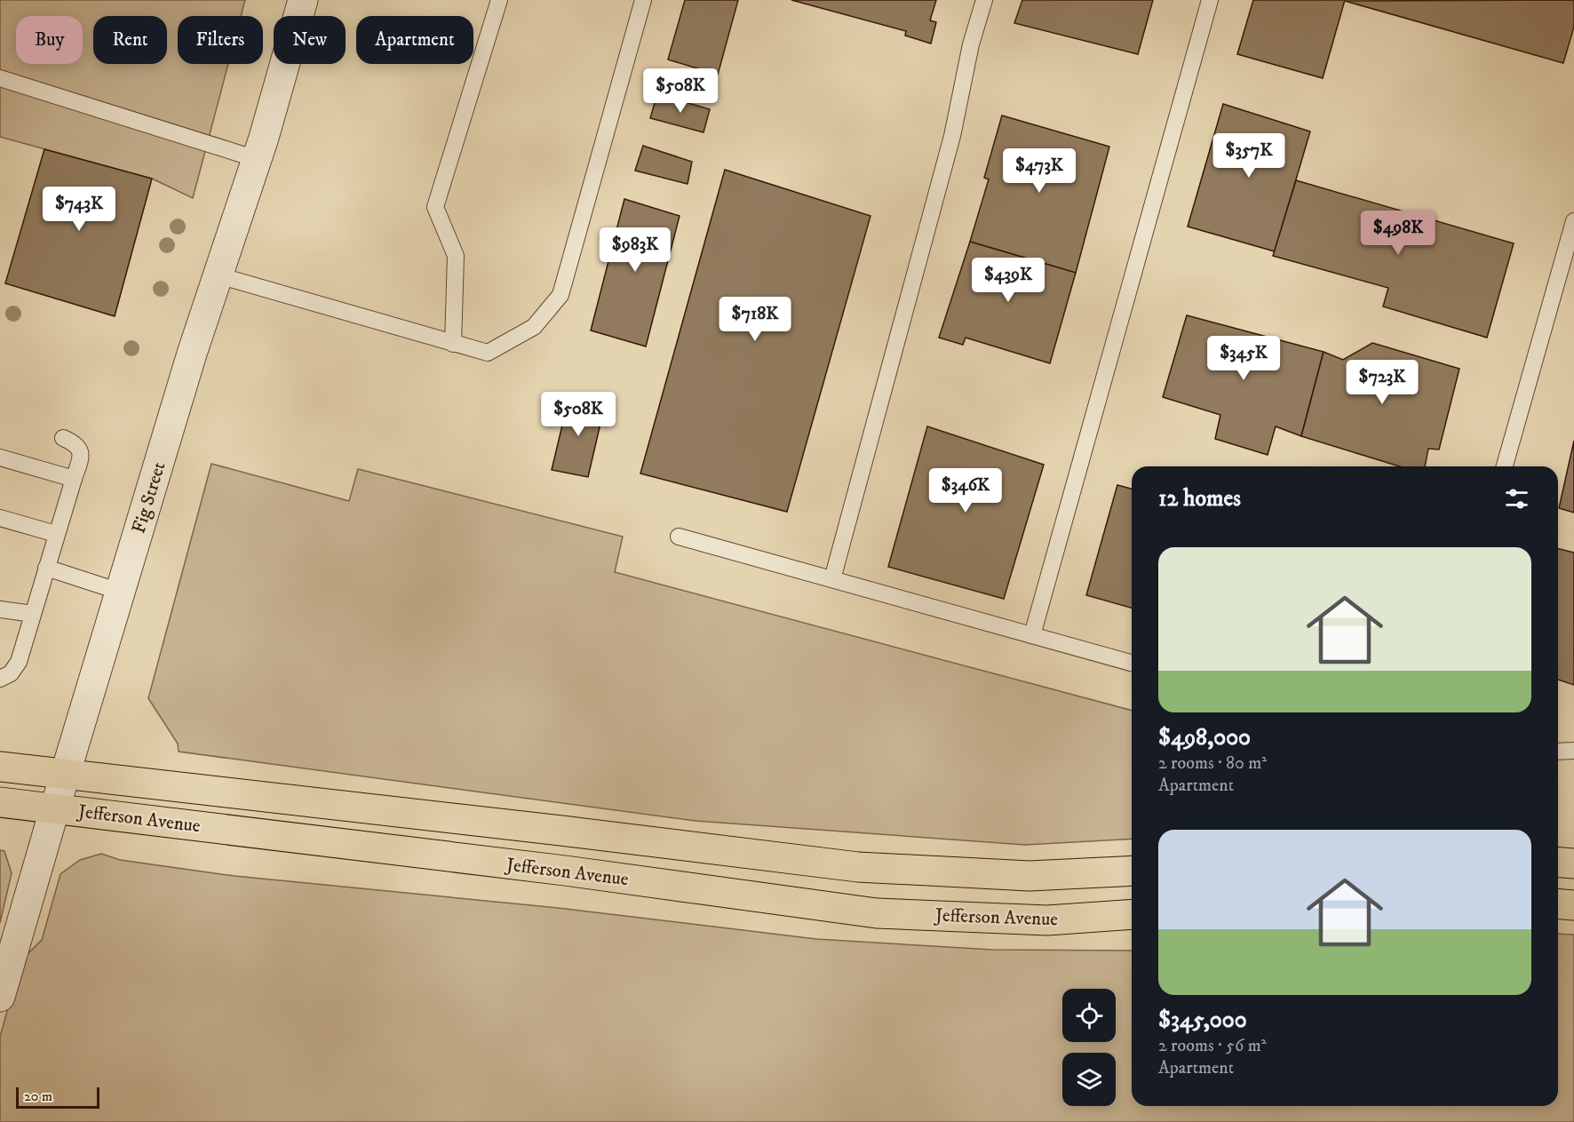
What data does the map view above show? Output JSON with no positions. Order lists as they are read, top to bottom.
{
  "streets": {
    "main road": ["Jefferson Avenue"],
    "street": ["Fig Street"]
  },
  "crossings": [
    ["Fig Street", "Jefferson Avenue"]
  ],
  "scale_bar": "20 m",
  "page": {
    "chip": [
      "Buy",
      "Rent",
      "Filters",
      "New",
      "Apartment"
    ],
    "price": [
      "$508K",
      "$357K",
      "$473K",
      "$743K",
      "$498K",
      "$983K",
      "$439K",
      "$718K",
      "$345K",
      "$723K",
      "$508K",
      "$346K"
    ],
    "heading": "12 homes",
    "list": [
      {
        "name": "$498,000",
        "note": "2 rooms · 80 m² · Apartment"
      },
      {
        "name": "$345,000",
        "note": "2 rooms · 56 m² · Apartment"
      }
    ],
    "scale": "20 m"
  }
}
